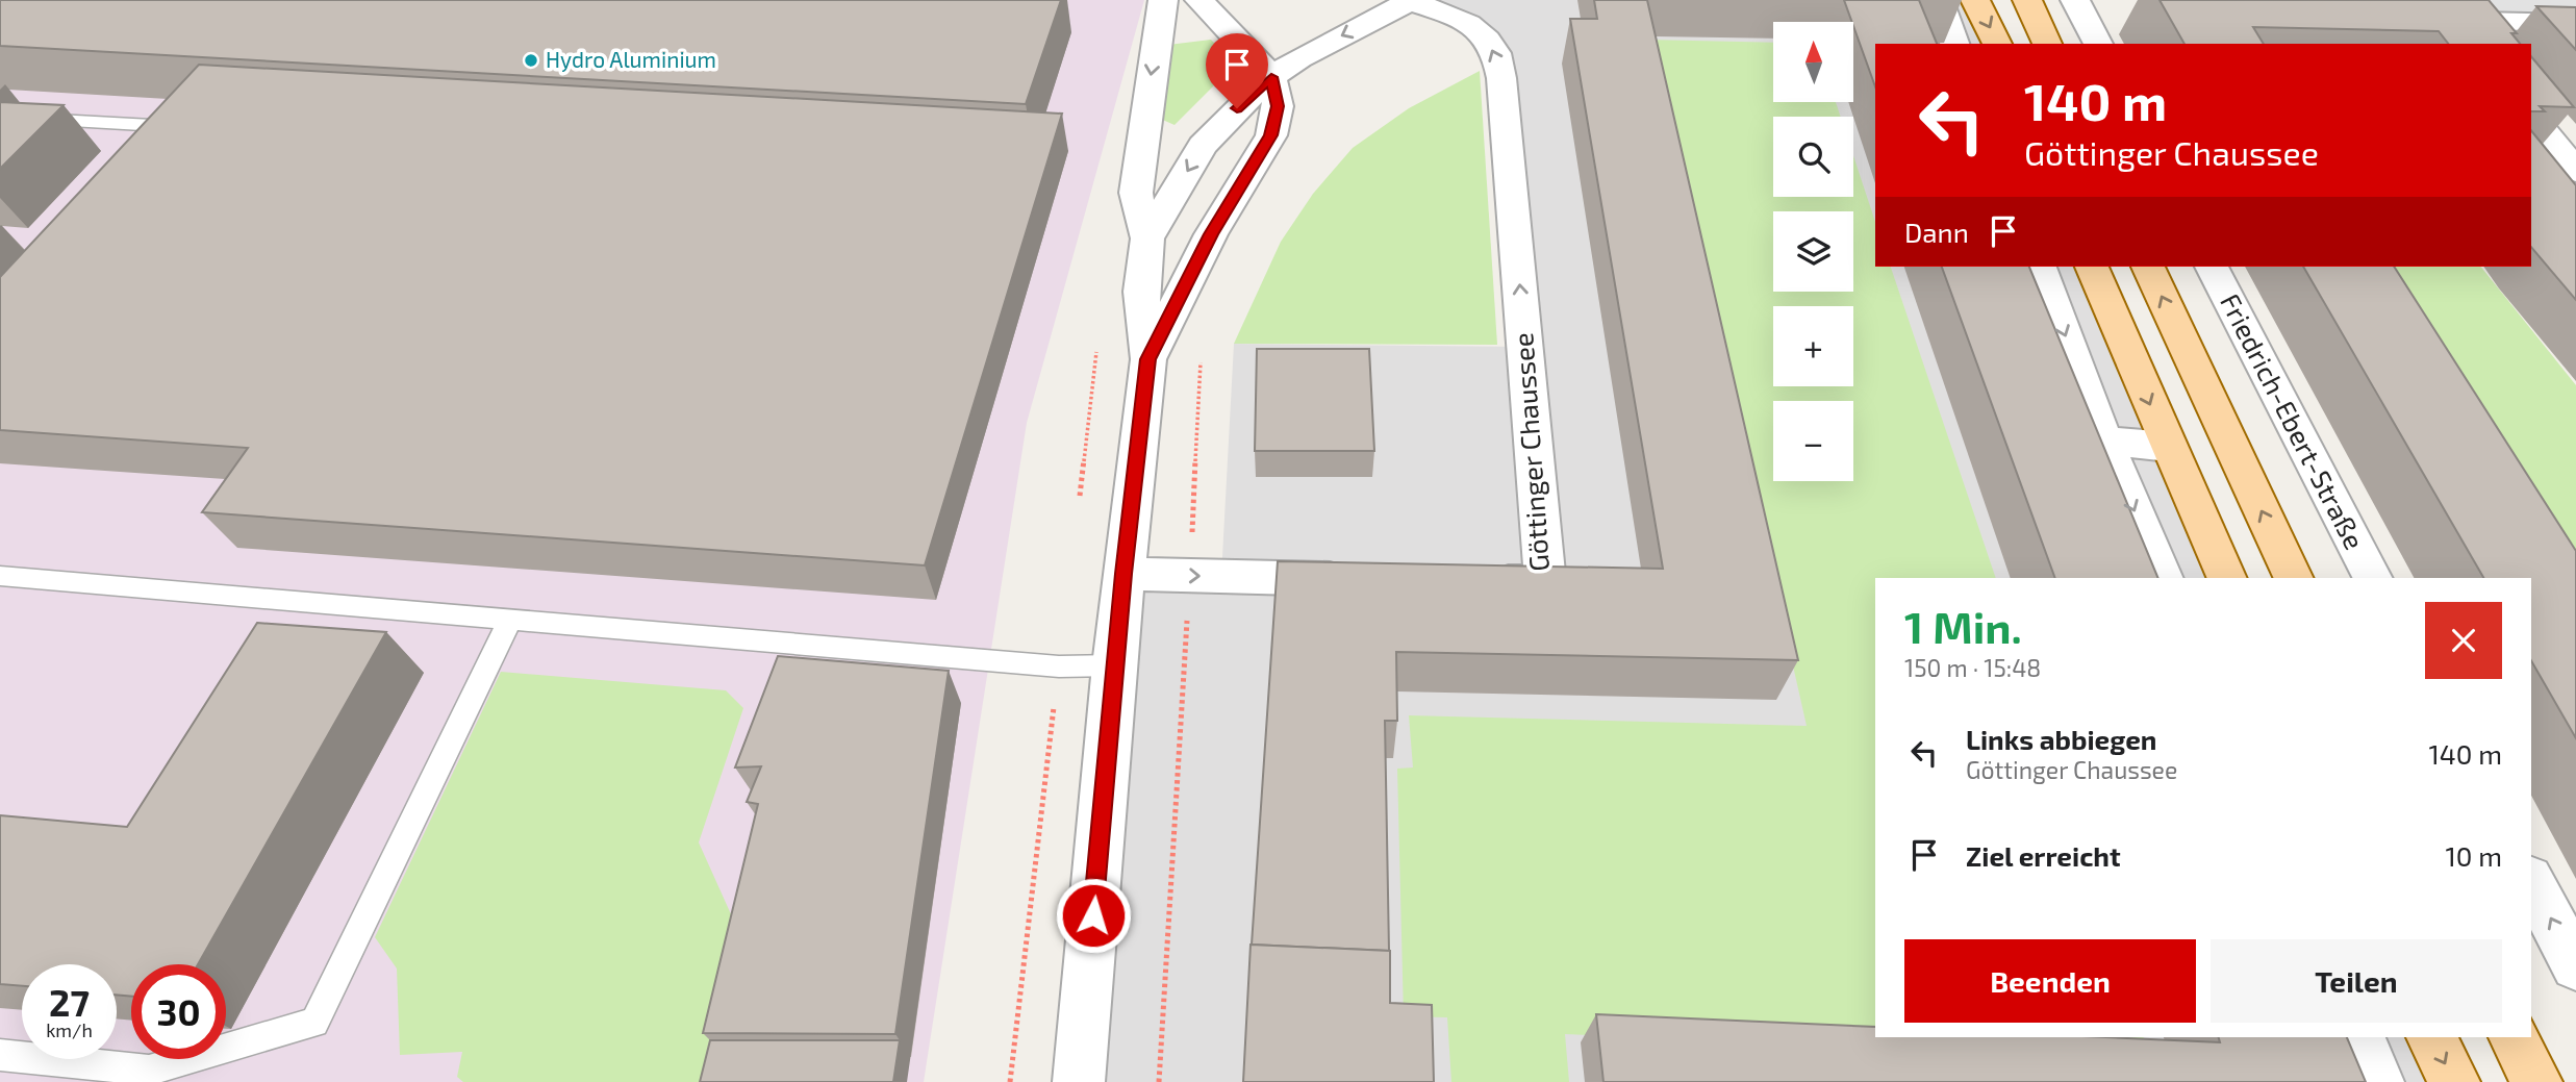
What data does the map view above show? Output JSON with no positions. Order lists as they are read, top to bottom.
{
  "streets": {
    "street": ["Friedrich-Ebert-Straße", "Göttinger Chaussee"]
  },
  "one_way": ["Göttinger Chaussee"],
  "places": ["Hydro Aluminium"],
  "north": "top",
  "page": {
    "map_buttons": ["+", "−"],
    "turn": ["140 m", "Göttinger Chaussee"],
    "then": "Dann",
    "heading": ["1 Min.", "150 m · 15:48"],
    "list": [
      {
        "name": "Links abbiegen",
        "note": "Göttinger Chaussee",
        "value": "140 m"
      },
      {
        "name": "Ziel erreicht",
        "value": "10 m"
      }
    ],
    "buttons": ["Beenden", "Teilen"],
    "speed": "27 km/h",
    "limit": "30"
  }
}
